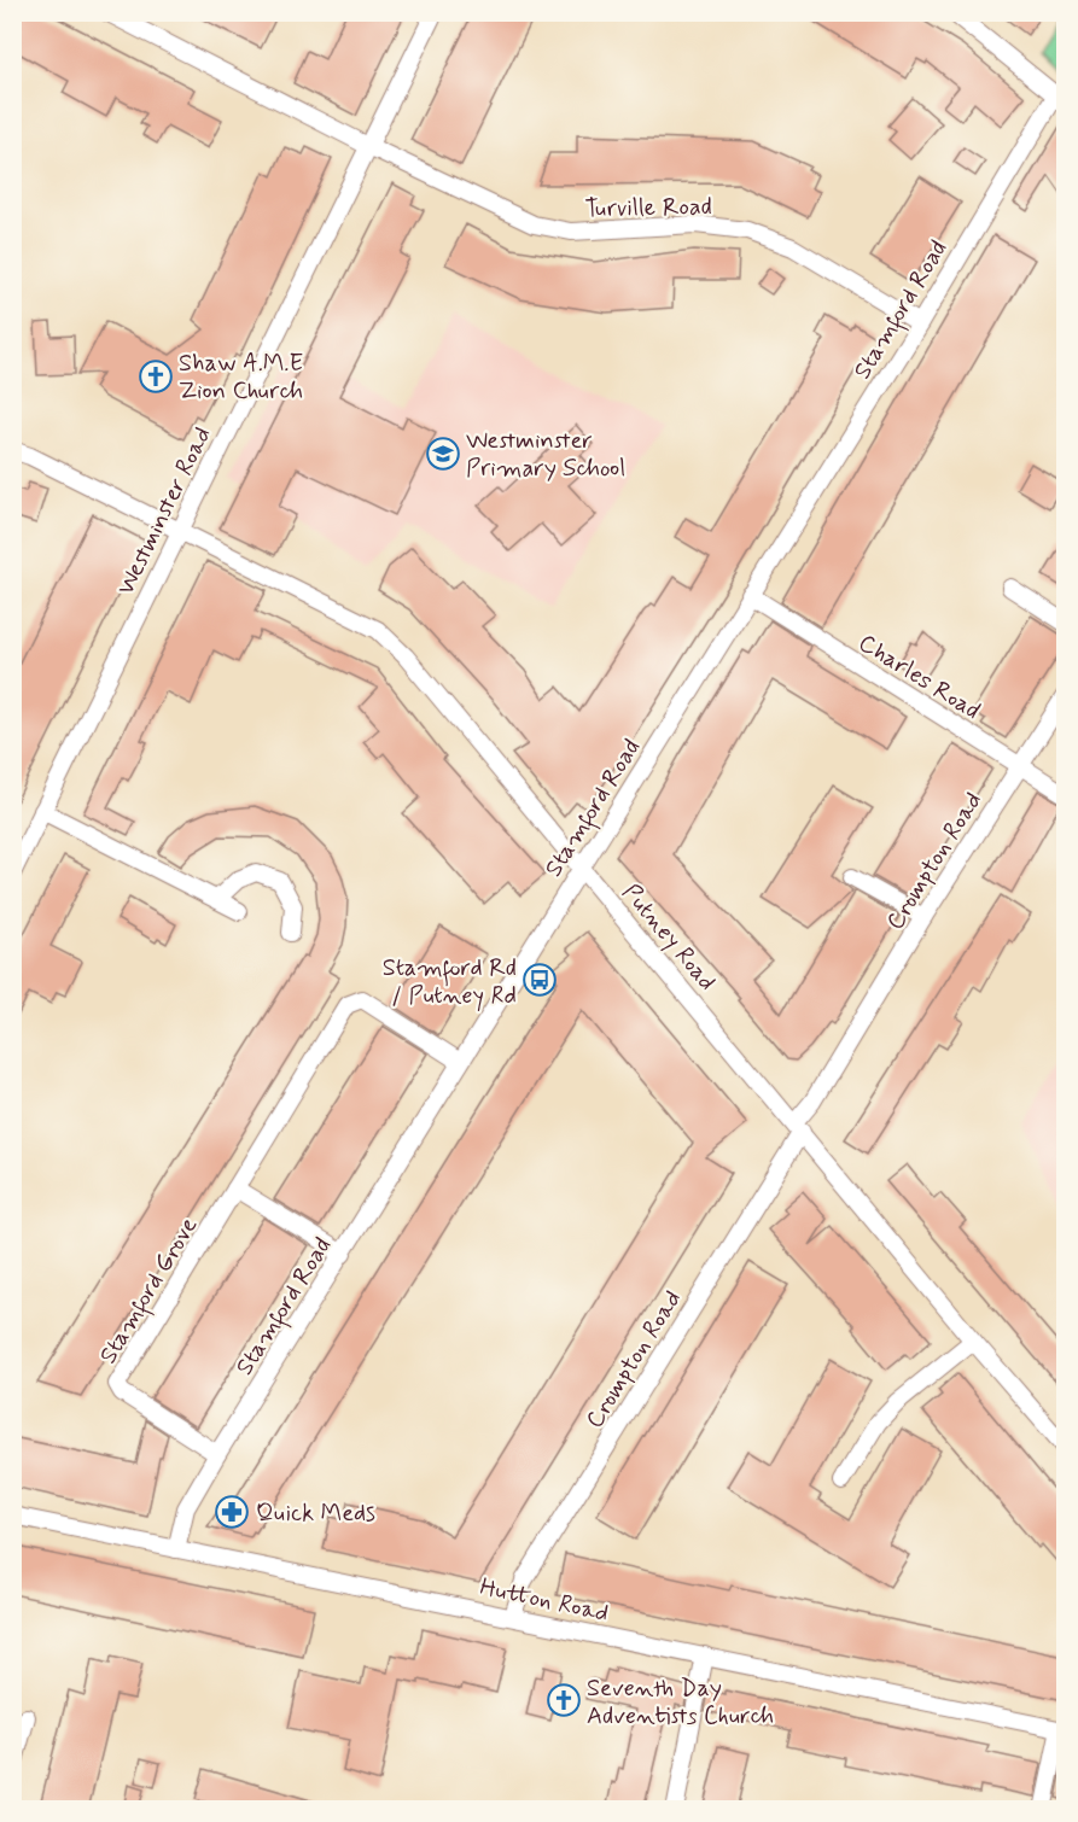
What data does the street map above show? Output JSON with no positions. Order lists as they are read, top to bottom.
{
  "streets": {
    "street": [
      "Turville Road",
      "Stamford Road",
      "Westminster Road",
      "Charles Road",
      "Crompton Road",
      "Putney Road",
      "Stamford Grove",
      "Hutton Road"
    ]
  },
  "crossings": [
    ["Turville Road", "Stamford Road"],
    ["Turville Road", "Westminster Road"],
    ["Stamford Road", "Charles Road"],
    ["Stamford Road", "Putney Road"],
    ["Stamford Road", "Stamford Grove"],
    ["Stamford Road", "Hutton Road"],
    ["Westminster Road", "Putney Road"],
    ["Charles Road", "Crompton Road"],
    ["Crompton Road", "Putney Road"],
    ["Crompton Road", "Hutton Road"]
  ],
  "places": {
    "church": ["Shaw A.M.E Zion Church", "Seventh Day Adventists Church"],
    "school or university": ["Westminster Primary School"],
    "bus stop": ["Stamford Rd / Putney Rd"],
    "pharmacy": ["Quick Meds"]
  }
}
